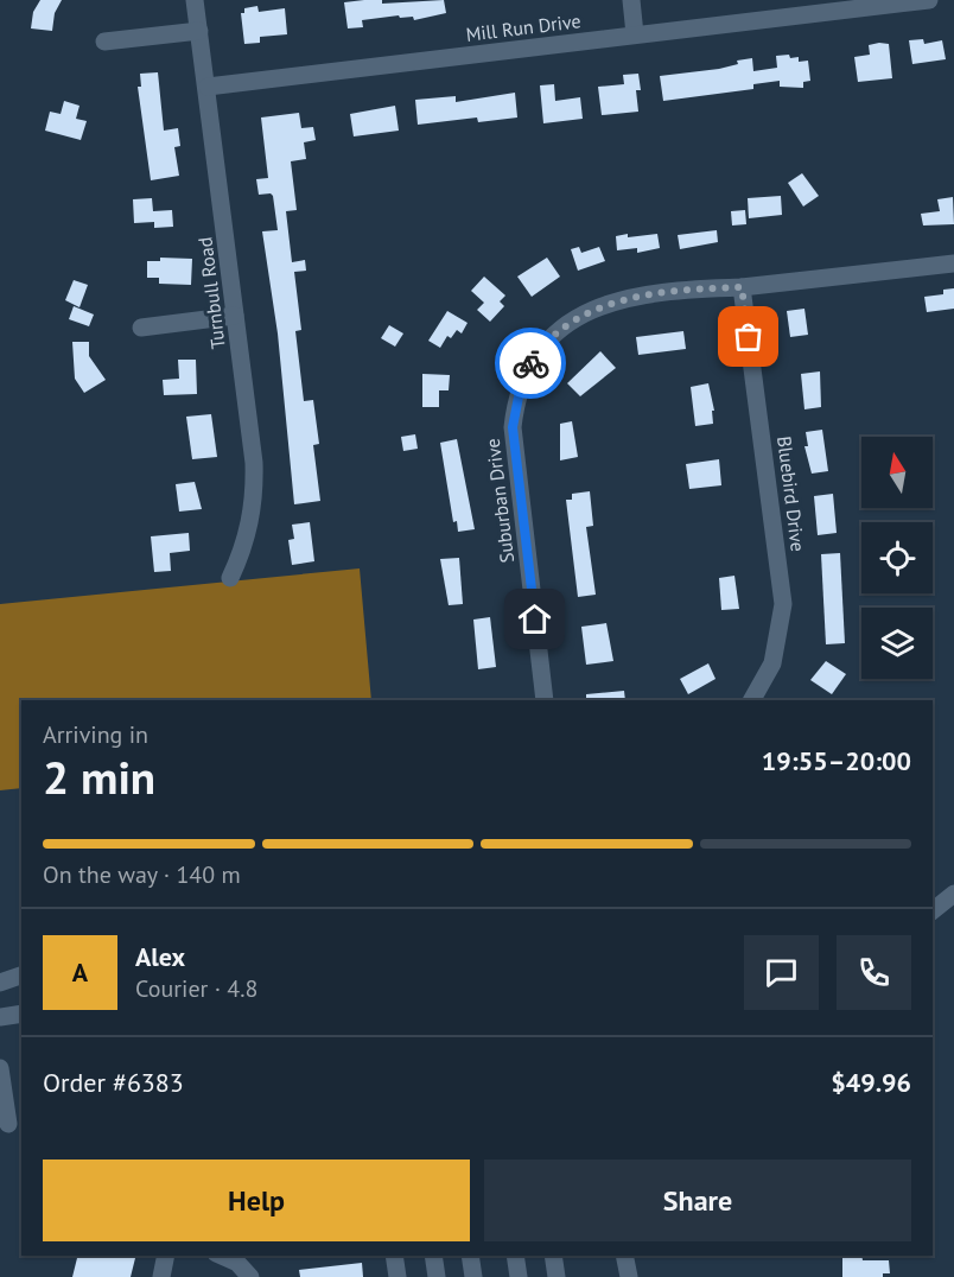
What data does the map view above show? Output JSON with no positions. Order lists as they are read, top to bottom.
{
  "streets": {
    "street": [
      "Mill Run Drive",
      "Turnbull Road",
      "Bluebird Drive",
      "Suburban Drive"
    ]
  },
  "crossings": [
    ["Mill Run Drive", "Turnbull Road"],
    ["Bluebird Drive", "Suburban Drive"]
  ],
  "north": "top",
  "page": {
    "heading": ["2 min", "Arriving in", "19:55–20:00"],
    "panel": [
      "Alex",
      "Courier · 4.8",
      "Order #6383",
      "$49.96"
    ],
    "bar": "On the way · 140 m",
    "round": "A",
    "buttons": ["Help", "Share"]
  }
}
